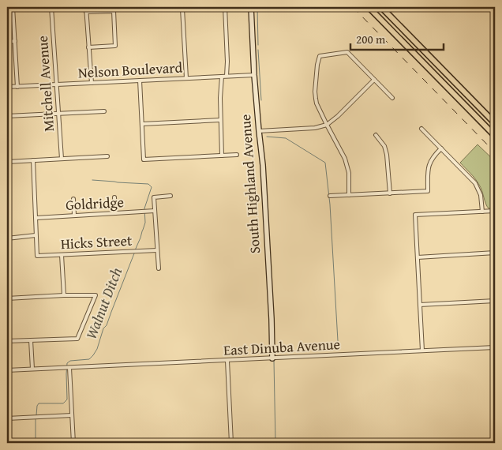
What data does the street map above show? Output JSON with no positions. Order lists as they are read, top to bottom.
{
  "streets": {
    "street": [
      "Nelson Boulevard",
      "Mitchell Avenue",
      "South Highland Avenue",
      "Goldridge",
      "Hicks Street",
      "East Dinuba Avenue"
    ]
  },
  "crossings": [
    ["Nelson Boulevard", "Mitchell Avenue"],
    ["Nelson Boulevard", "South Highland Avenue"],
    ["South Highland Avenue", "East Dinuba Avenue"]
  ],
  "water": ["Walnut Ditch"],
  "scale_bar": "200 m"
}
